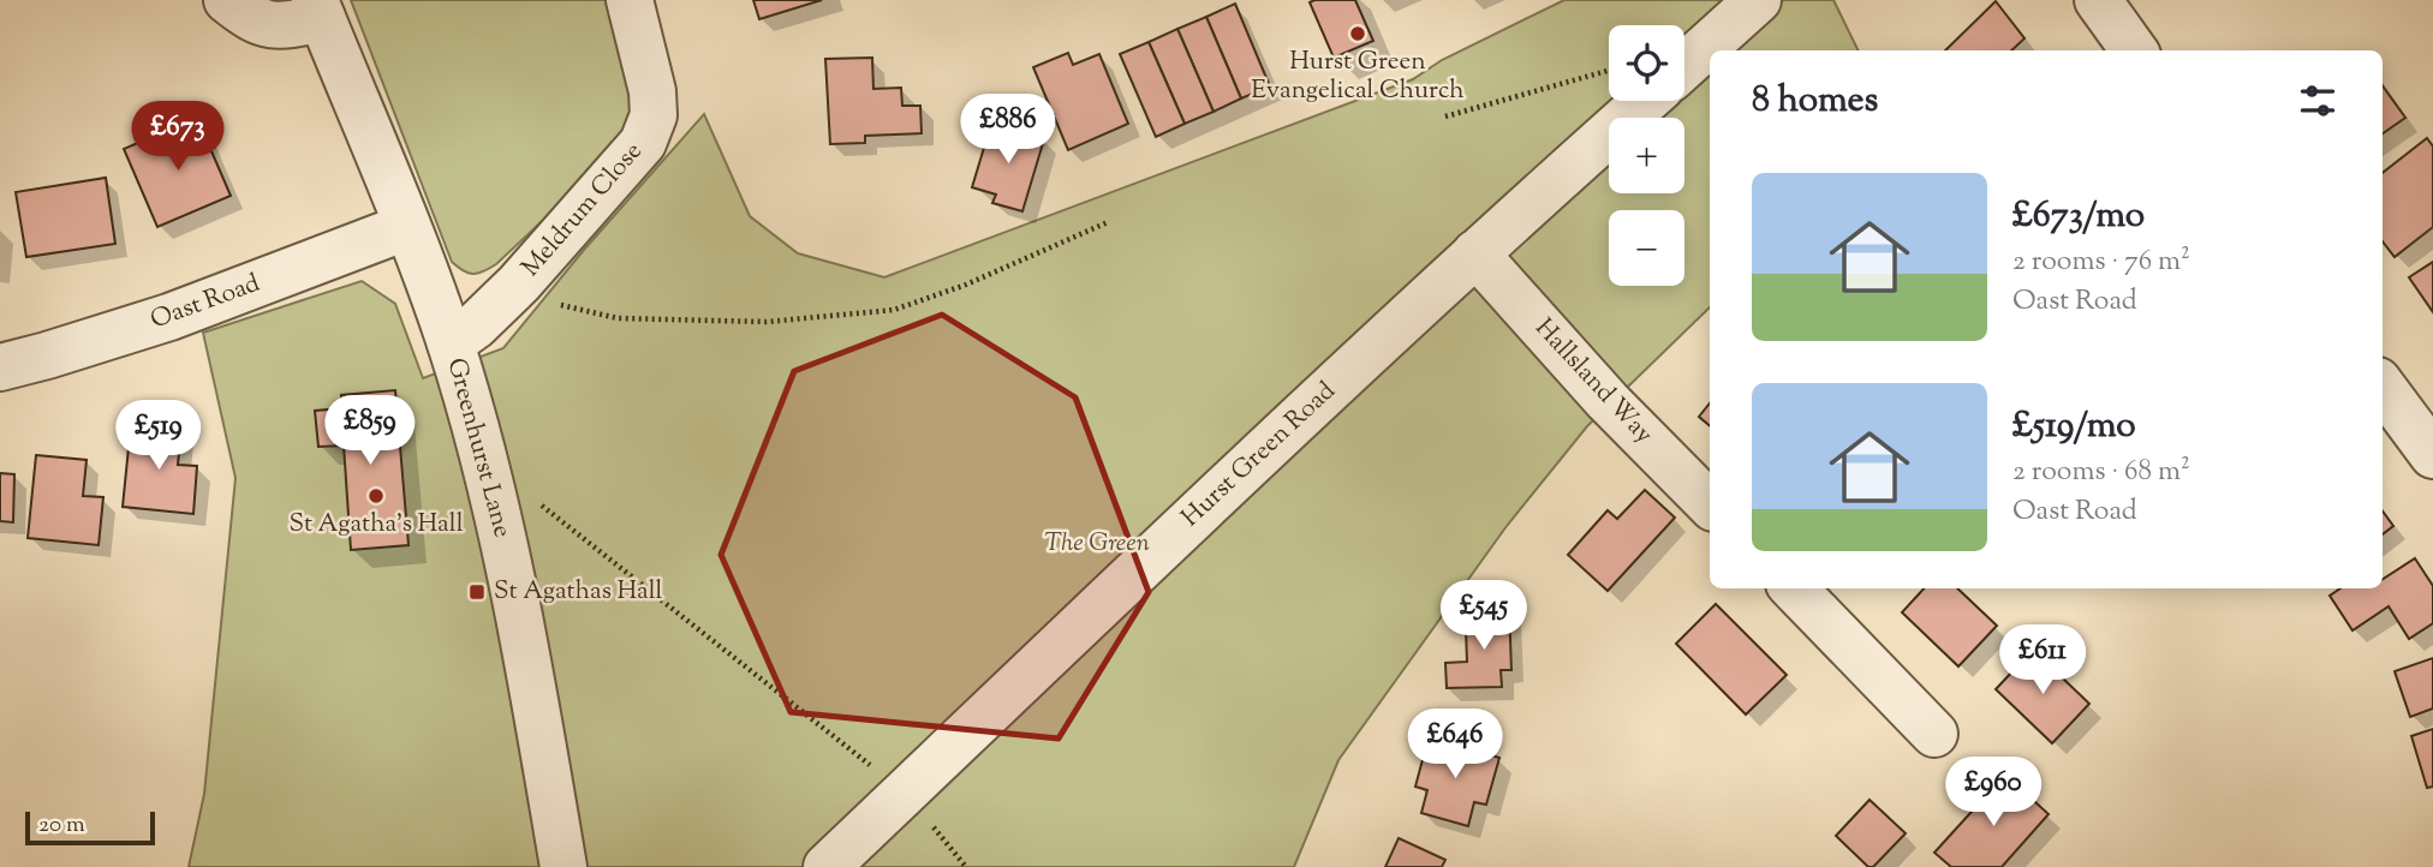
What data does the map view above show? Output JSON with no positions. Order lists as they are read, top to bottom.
{
  "streets": {
    "street": [
      "Meldrum Close",
      "Oast Road",
      "Hallsland Way",
      "Greenhurst Lane",
      "Hurst Green Road"
    ]
  },
  "crossings": [
    ["Meldrum Close", "Greenhurst Lane"],
    ["Oast Road", "Greenhurst Lane"],
    ["Hallsland Way", "Hurst Green Road"]
  ],
  "parks": ["The Green"],
  "places": {
    "other": ["Hurst Green Evangelical Church", "St Agatha's Hall"],
    "transit": ["St Agathas Hall"]
  },
  "scale_bar": "20 m",
  "page": {
    "map_buttons": ["+", "−"],
    "heading": "8 homes",
    "price": [
      "£886",
      "£673",
      "£859",
      "£519",
      "£545",
      "£611",
      "£646",
      "£960"
    ],
    "list": [
      {
        "name": "£673/mo",
        "note": "2 rooms · 76 m² · Oast Road"
      },
      {
        "name": "£519/mo",
        "note": "2 rooms · 68 m² · Oast Road"
      }
    ],
    "scale": "20 m"
  }
}
